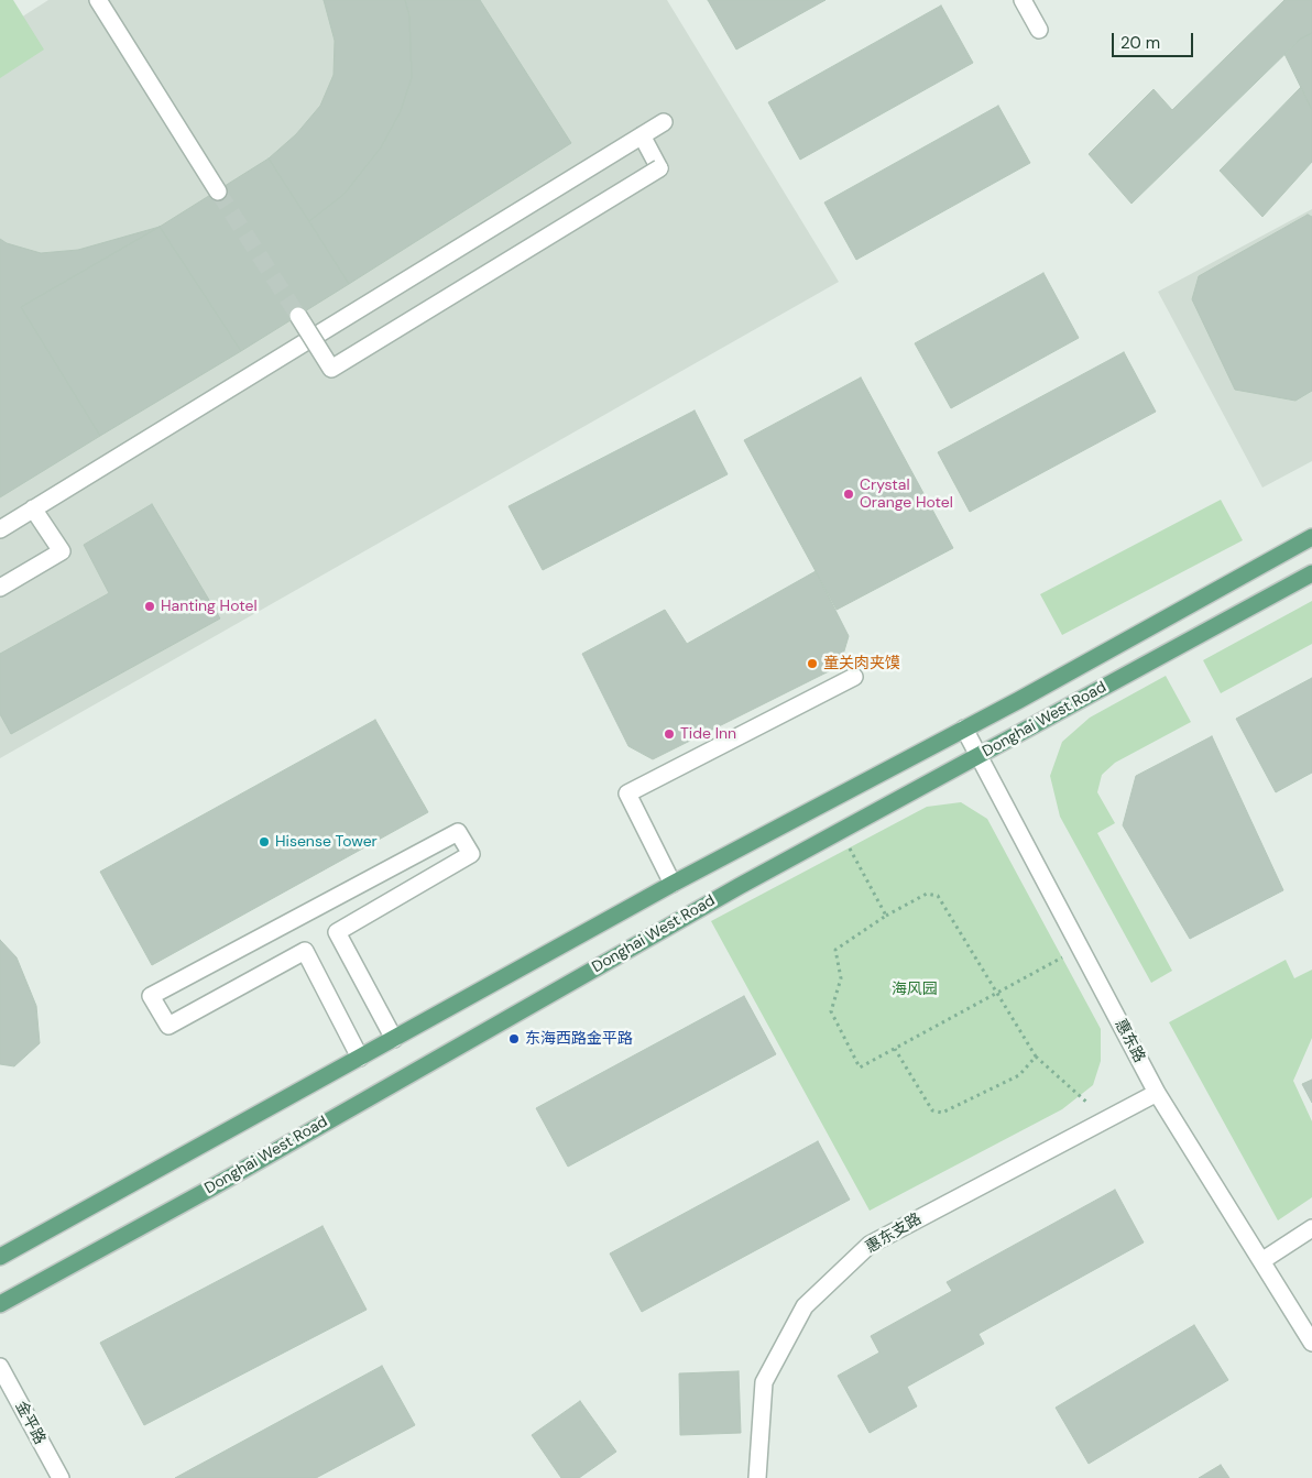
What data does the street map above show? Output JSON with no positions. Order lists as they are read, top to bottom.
{
  "streets": {
    "main road": ["Donghai West Road"],
    "street": ["惠东路", "惠东支路", "金平路"]
  },
  "crossings": [
    ["Donghai West Road", "惠东路"],
    ["惠东路", "惠东支路"]
  ],
  "parks": ["海风园"],
  "places": [
    "Crystal Orange Hotel",
    "Hanting Hotel",
    "童关肉夹馍",
    "Tide Inn",
    "Hisense Tower",
    "东海西路金平路"
  ],
  "scale_bar": "20 m"
}
